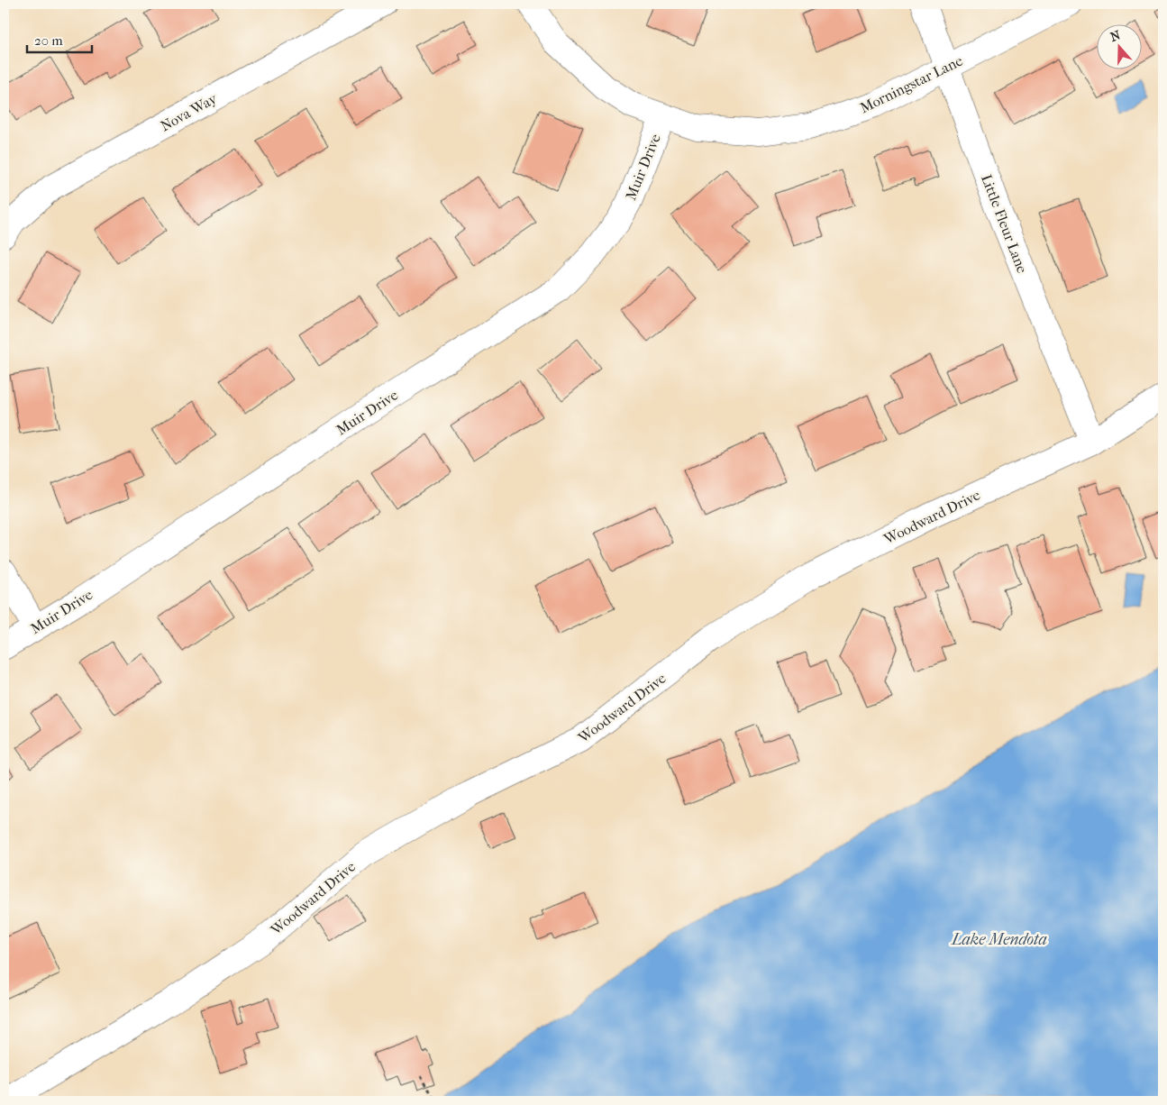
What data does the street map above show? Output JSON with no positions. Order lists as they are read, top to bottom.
{
  "streets": {
    "street": [
      "Morningstar Lane",
      "Nova Way",
      "Muir Drive",
      "Little Fleur Lane",
      "Woodward Drive"
    ]
  },
  "crossings": [
    ["Morningstar Lane", "Muir Drive"],
    ["Morningstar Lane", "Little Fleur Lane"],
    ["Little Fleur Lane", "Woodward Drive"]
  ],
  "water": ["Lake Mendota"],
  "scale_bar": "20 m",
  "north": "top"
}
